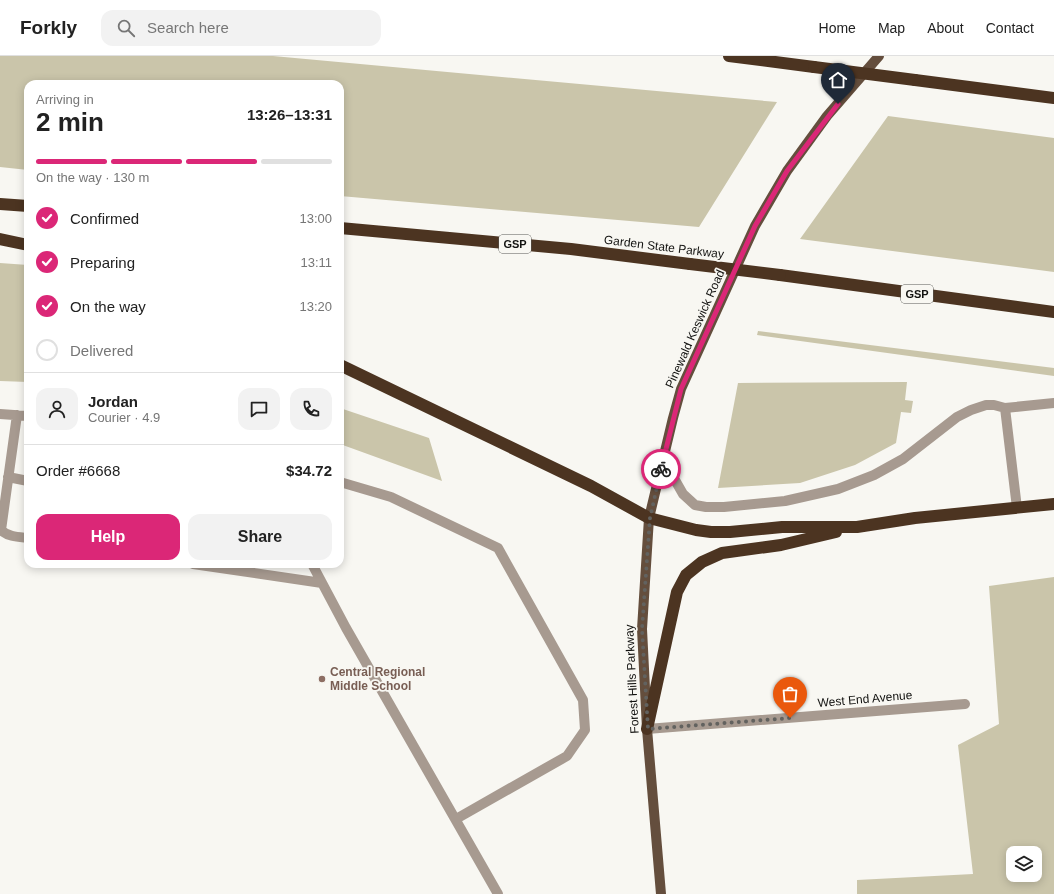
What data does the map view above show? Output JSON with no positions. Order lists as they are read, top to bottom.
{
  "streets": {
    "highway": ["GSP", "Garden State Parkway"],
    "main road": ["Pinewald Keswick Road", "Forest Hills Parkway"],
    "street": ["West End Avenue"]
  },
  "crossings": [
    ["Pinewald Keswick Road", "Forest Hills Parkway"],
    ["Forest Hills Parkway", "West End Avenue"]
  ],
  "places": ["Central Regional Middle School"],
  "page": {
    "header": "Forkly",
    "search": "Search here",
    "nav": [
      "Home",
      "Map",
      "About",
      "Contact"
    ],
    "heading": ["2 min", "Arriving in", "13:26–13:31"],
    "panel": [
      "Jordan",
      "Courier · 4.9",
      "Order #6668",
      "$34.72"
    ],
    "bar": "On the way · 130 m",
    "list": [
      ["Confirmed", "13:00"],
      ["Preparing", "13:11"],
      ["On the way", "13:20"],
      "Delivered"
    ],
    "buttons": ["Help", "Share"]
  }
}
